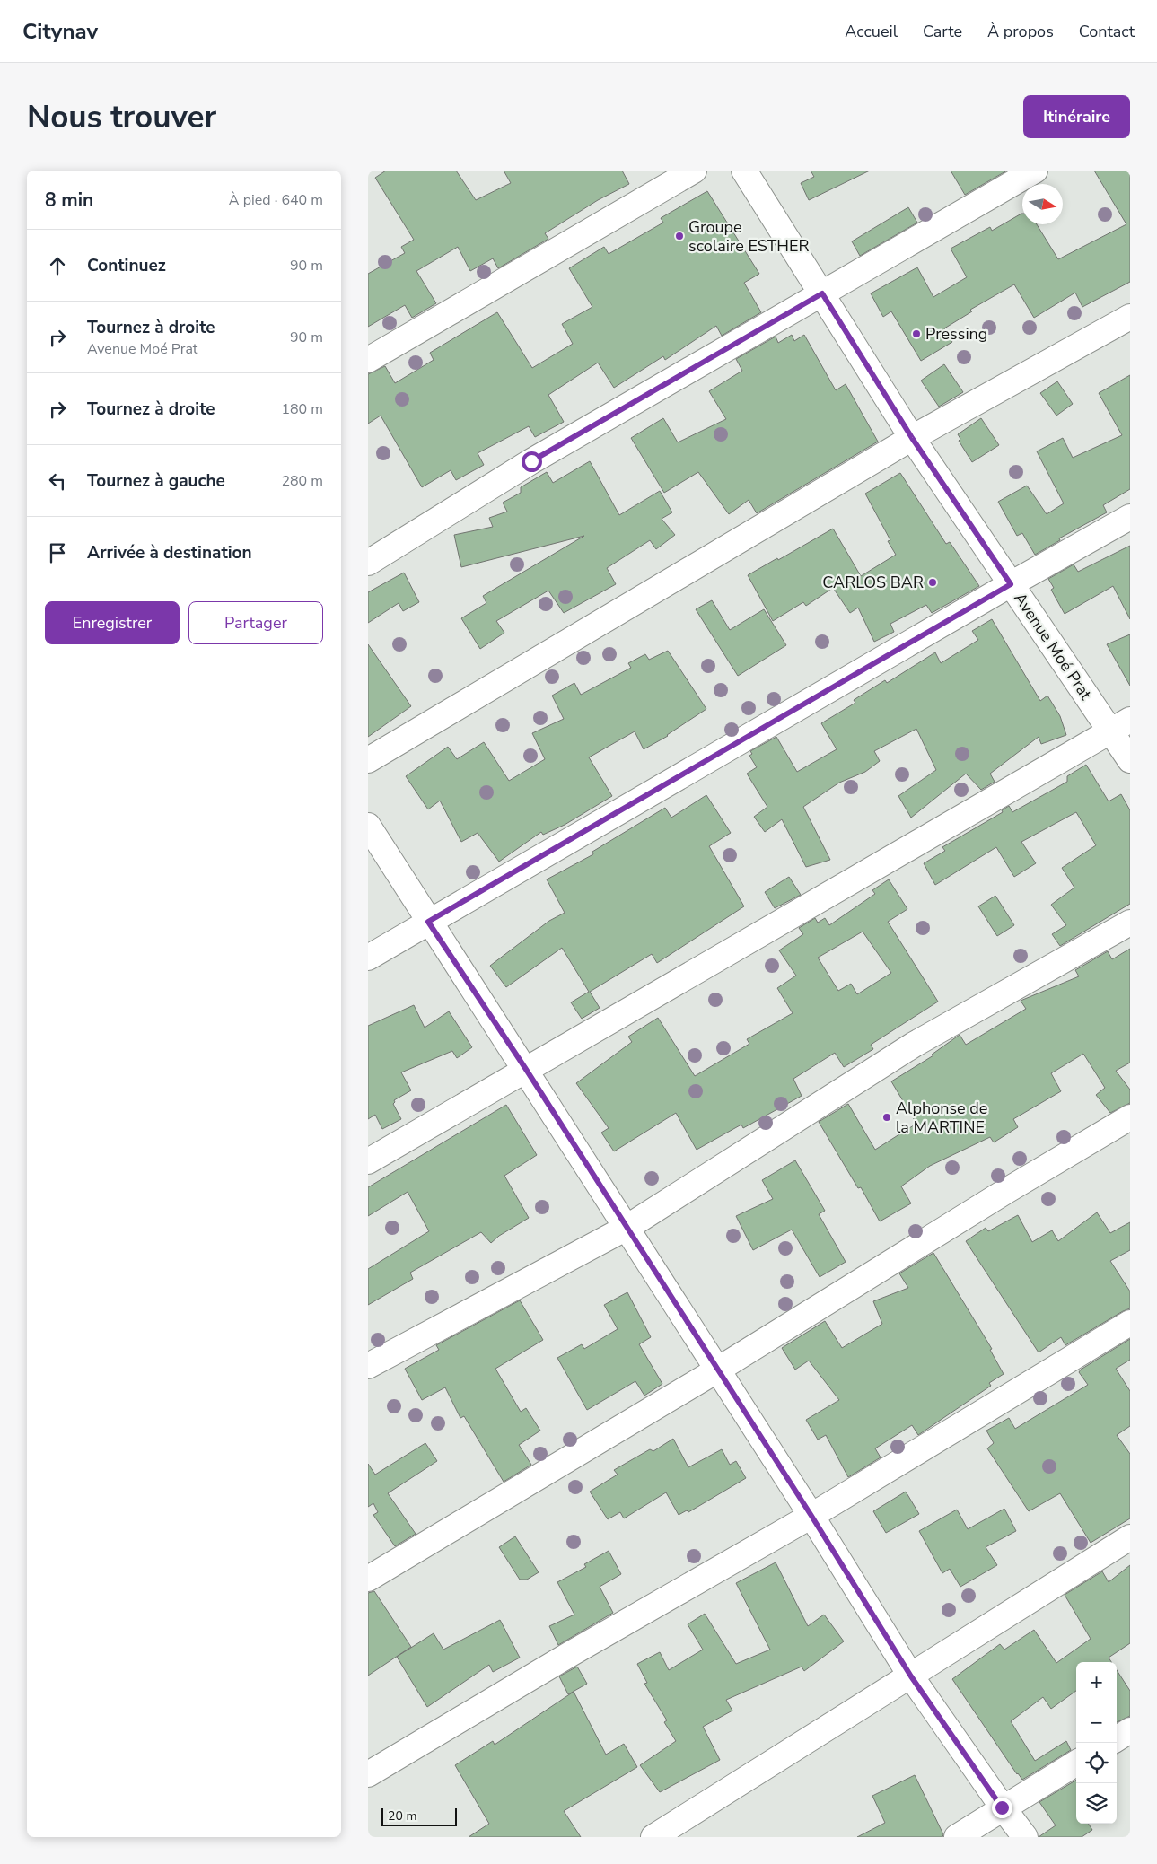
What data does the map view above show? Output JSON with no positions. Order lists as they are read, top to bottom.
{
  "streets": {
    "street": ["Avenue Moé Prat"]
  },
  "places": [
    "Groupe scolaire ESTHER",
    "Pressing",
    "CARLOS BAR",
    "Alphonse de la MARTINE"
  ],
  "scale_bar": "20 m",
  "north": "right",
  "page": {
    "header": "Citynav",
    "nav": [
      "Accueil",
      "Carte",
      "À propos",
      "Contact"
    ],
    "buttons": [
      "Itinéraire",
      ["Enregistrer", "Partager"]
    ],
    "title": "Nous trouver",
    "heading": ["8 min", "À pied · 640 m"],
    "list": [
      ["Continuez", "90 m"],
      ["Tournez à droite", "Avenue Moé Prat", "90 m"],
      ["Tournez à droite", "180 m"],
      ["Tournez à gauche", "280 m"],
      "Arrivée à destination"
    ],
    "map_buttons": ["+", "−"],
    "scale": "20 m"
  }
}
